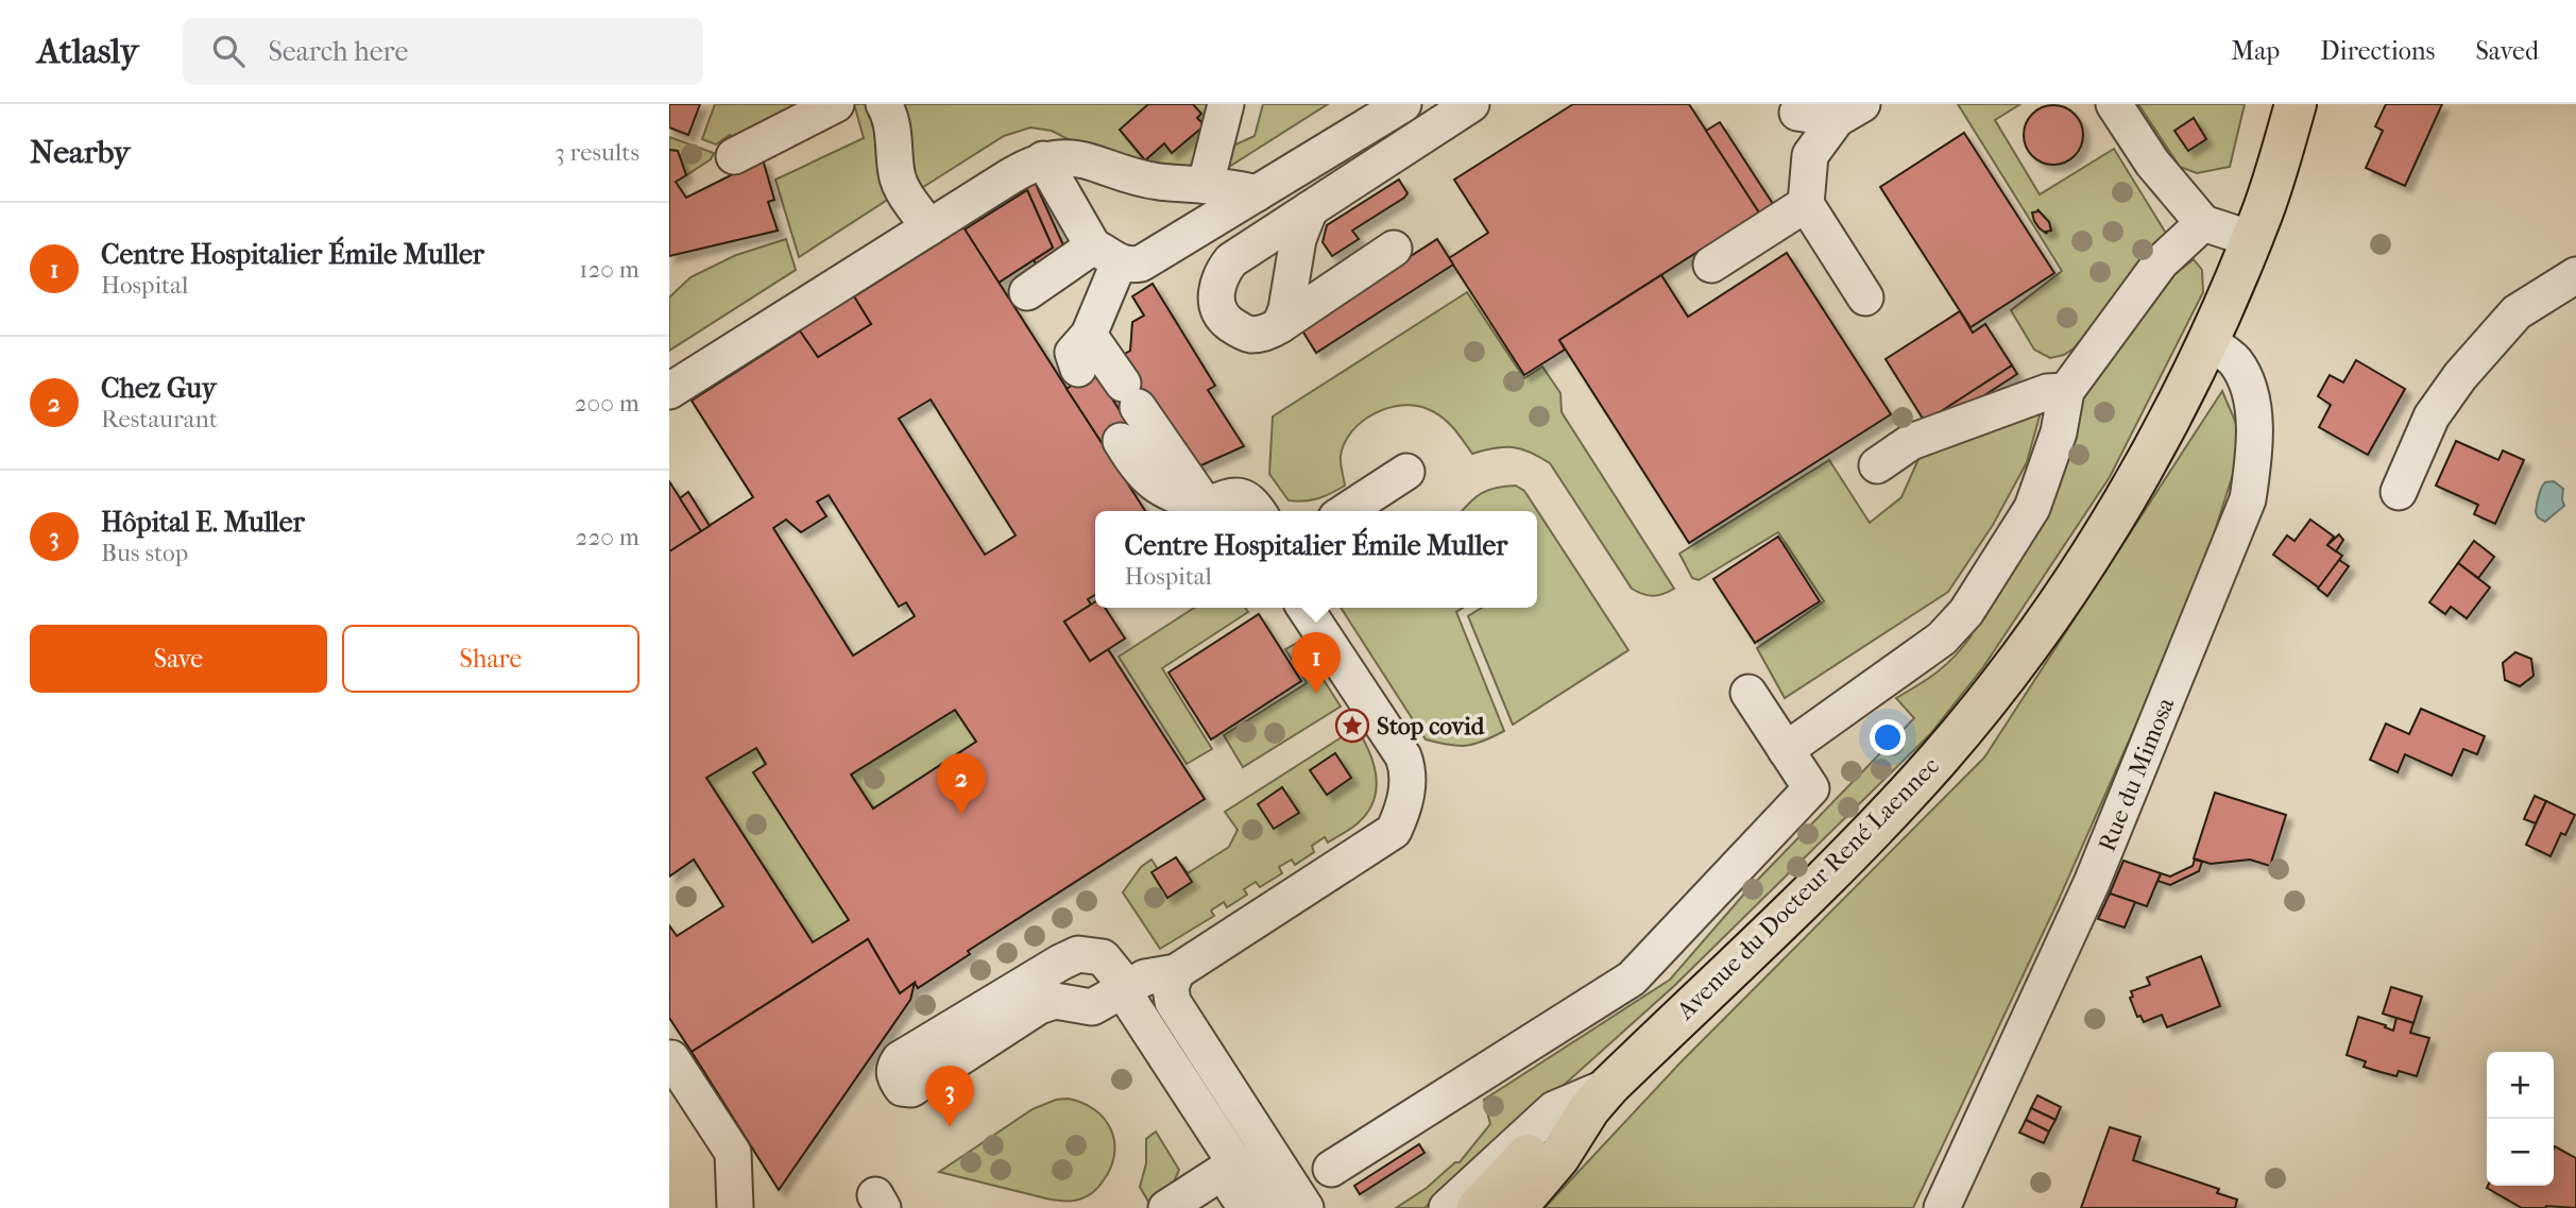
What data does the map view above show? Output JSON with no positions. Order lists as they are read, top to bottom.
{
  "streets": {
    "main road": ["Avenue du Docteur René Laennec"],
    "street": ["Rue du Mimosa"]
  },
  "crossings": [
    ["Rue du Mimosa", "Avenue du Docteur René Laennec"]
  ],
  "places": {
    "place": ["Stop covid"]
  },
  "page": {
    "header": "Atlasly",
    "search": "Search here",
    "nav": ["Map", "Directions", "Saved"],
    "heading": ["Nearby", "3 results"],
    "list": [
      {
        "mark": "1",
        "name": "Centre Hospitalier Émile Muller",
        "note": "Hospital",
        "value": "120 m"
      },
      {
        "mark": "2",
        "name": "Chez Guy",
        "note": "Restaurant",
        "value": "200 m"
      },
      {
        "mark": "3",
        "name": "Hôpital E. Muller",
        "note": "Bus stop",
        "value": "220 m"
      }
    ],
    "popup": ["Centre Hospitalier Émile Muller", "Hospital"],
    "buttons": ["Save", "Share"],
    "pins": ["1", "2", "3"],
    "map_buttons": ["+", "−"]
  }
}
